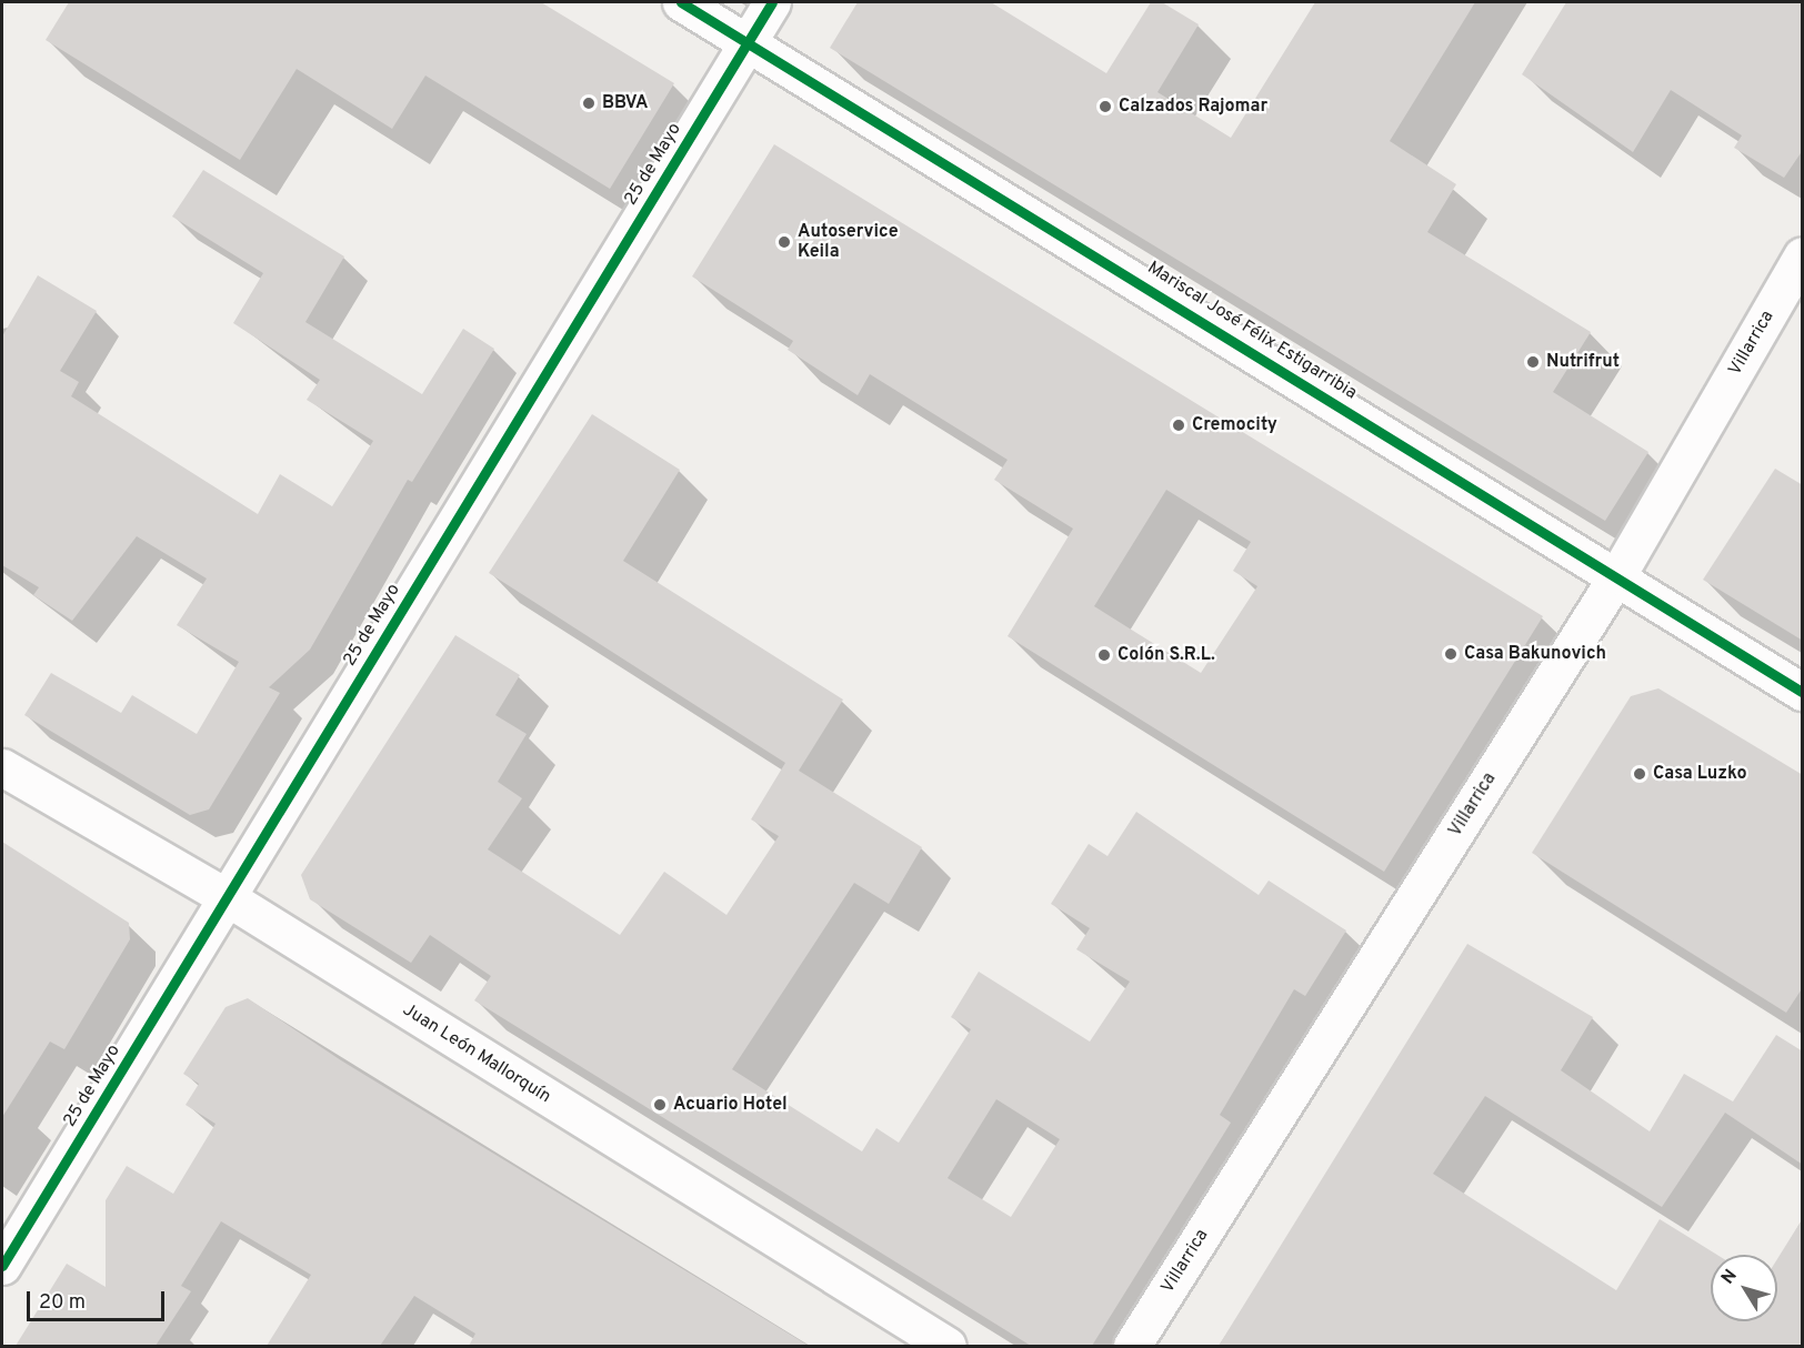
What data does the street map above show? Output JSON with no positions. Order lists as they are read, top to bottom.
{
  "streets": {
    "street": [
      "25 de Mayo",
      "Mariscal José Félix Estigarribia",
      "Villarrica",
      "Juan León Mallorquín"
    ]
  },
  "crossings": [
    ["25 de Mayo", "Mariscal José Félix Estigarribia"],
    ["25 de Mayo", "Juan León Mallorquín"],
    ["Mariscal José Félix Estigarribia", "Villarrica"]
  ],
  "places": [
    "BBVA",
    "Calzados Rajomar",
    "Autoservice Keila",
    "Nutrifrut",
    "Cremocity",
    "Casa Bakunovich",
    "Colón S.R.L.",
    "Casa Luzko",
    "Acuario Hotel"
  ],
  "scale_bar": "20 m",
  "north": "top left"
}
